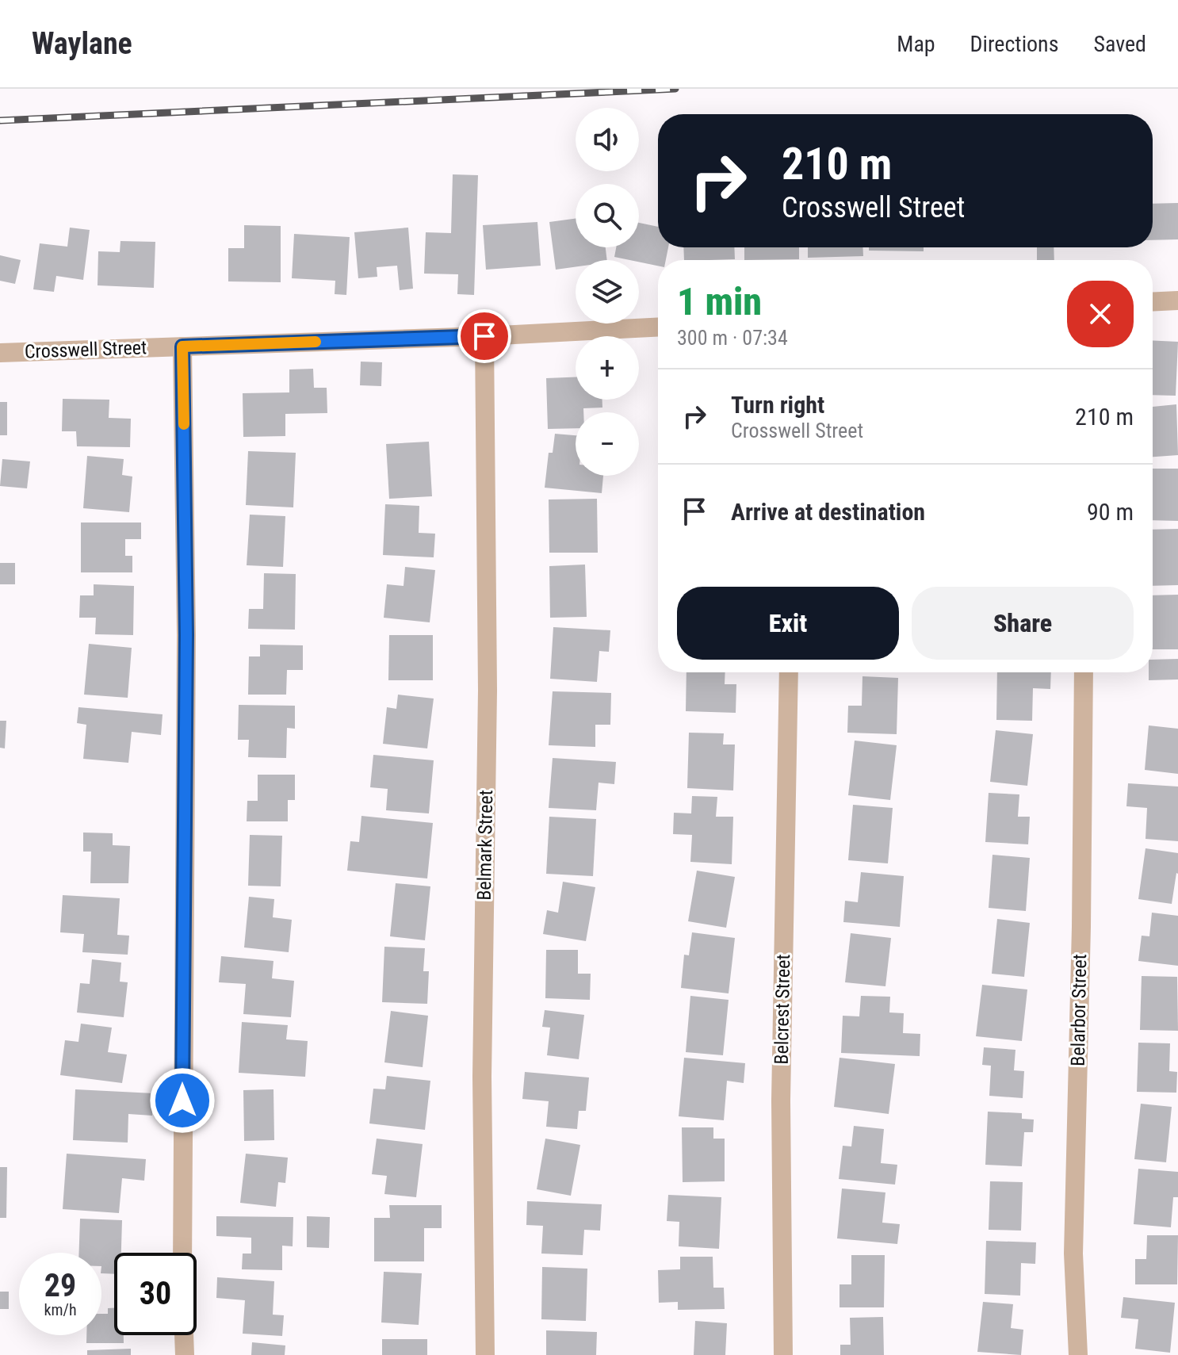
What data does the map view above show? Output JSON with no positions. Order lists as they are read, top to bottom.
{
  "streets": {
    "street": [
      "Crosswell Street",
      "Belmark Street",
      "Belcrest Street",
      "Belarbor Street"
    ]
  },
  "crossings": [
    ["Crosswell Street", "Belmark Street"]
  ],
  "page": {
    "header": "Waylane",
    "nav": ["Map", "Directions", "Saved"],
    "map_buttons": ["+", "−"],
    "turn": ["210 m", "Crosswell Street"],
    "heading": ["1 min", "300 m · 07:34"],
    "list": [
      {
        "name": "Turn right",
        "note": "Crosswell Street",
        "value": "210 m"
      },
      {
        "name": "Arrive at destination",
        "value": "90 m"
      }
    ],
    "buttons": ["Exit", "Share"],
    "speed": "29 km/h",
    "limit": "30"
  }
}
